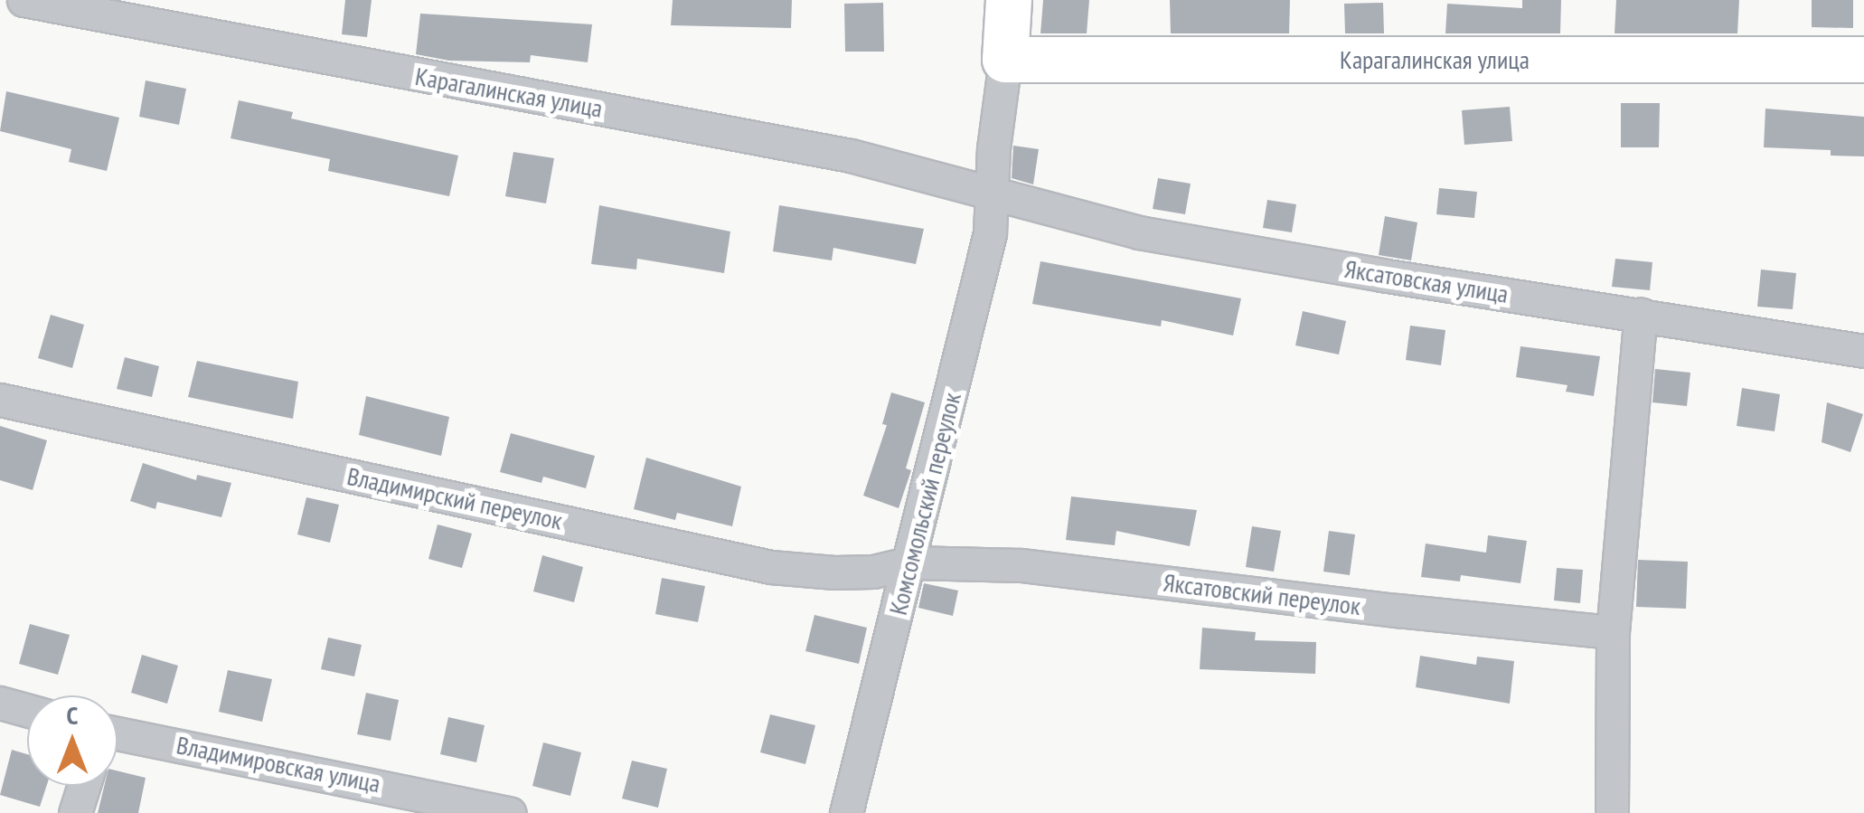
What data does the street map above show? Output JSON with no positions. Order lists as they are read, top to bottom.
{
  "streets": {
    "street": [
      "Карагалинская улица",
      "Яксатовская улица",
      "Владимирский переулок",
      "Комсомольский переулок",
      "Яксатовский переулок",
      "Владимировская улица"
    ]
  },
  "crossings": [
    ["Карагалинская улица", "Яксатовская улица"],
    ["Карагалинская улица", "Комсомольский переулок"],
    ["Яксатовская улица", "Комсомольский переулок"],
    ["Владимирский переулок", "Комсомольский переулок"],
    ["Владимирский переулок", "Яксатовский переулок"],
    ["Комсомольский переулок", "Яксатовский переулок"]
  ],
  "north": "top"
}
